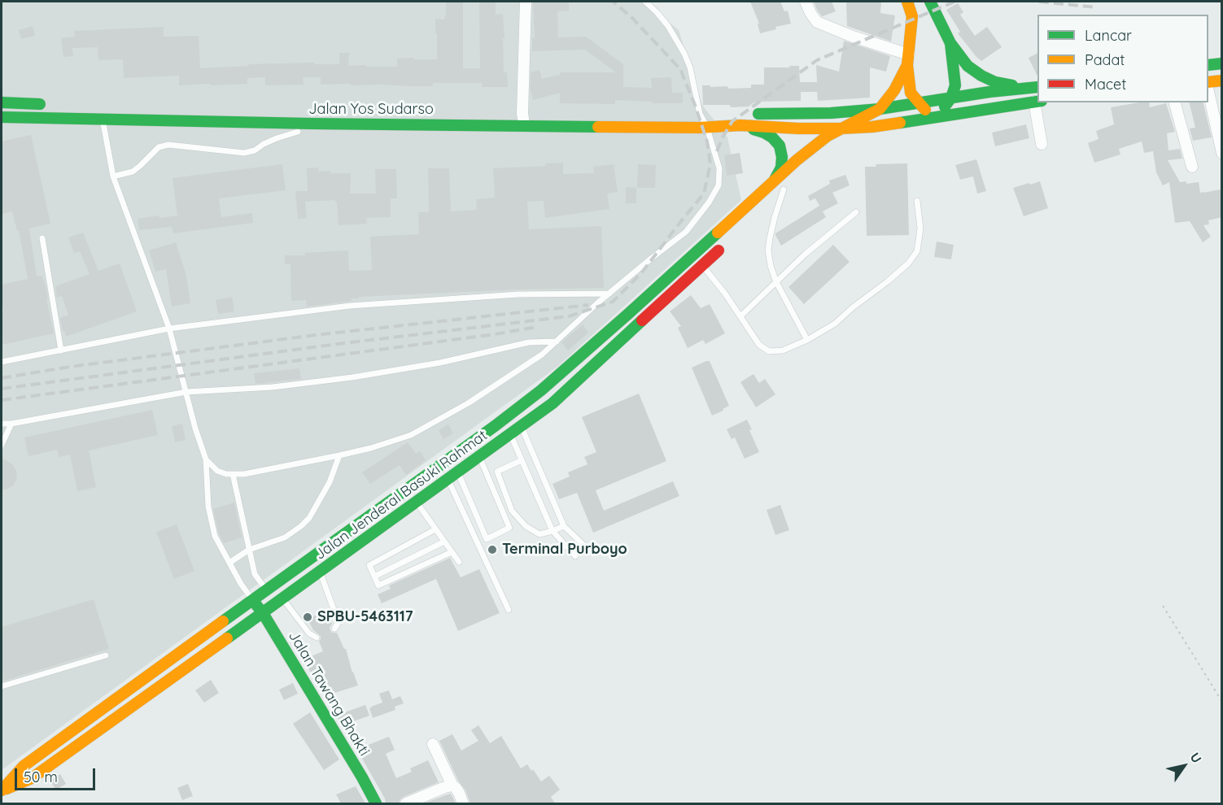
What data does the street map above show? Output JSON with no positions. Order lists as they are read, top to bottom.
{
  "streets": {
    "main road": ["Jalan Yos Sudarso", "Jalan Jenderal Basuki Rahmat", "Jalan Tawang Bhakti"]
  },
  "crossings": [
    ["Jalan Jenderal Basuki Rahmat", "Jalan Tawang Bhakti"]
  ],
  "places": ["Terminal Purboyo", "SPBU-5463117"],
  "legend": ["Lancar", "Padat", "Macet"],
  "scale_bar": "50 m",
  "north": "top right"
}
